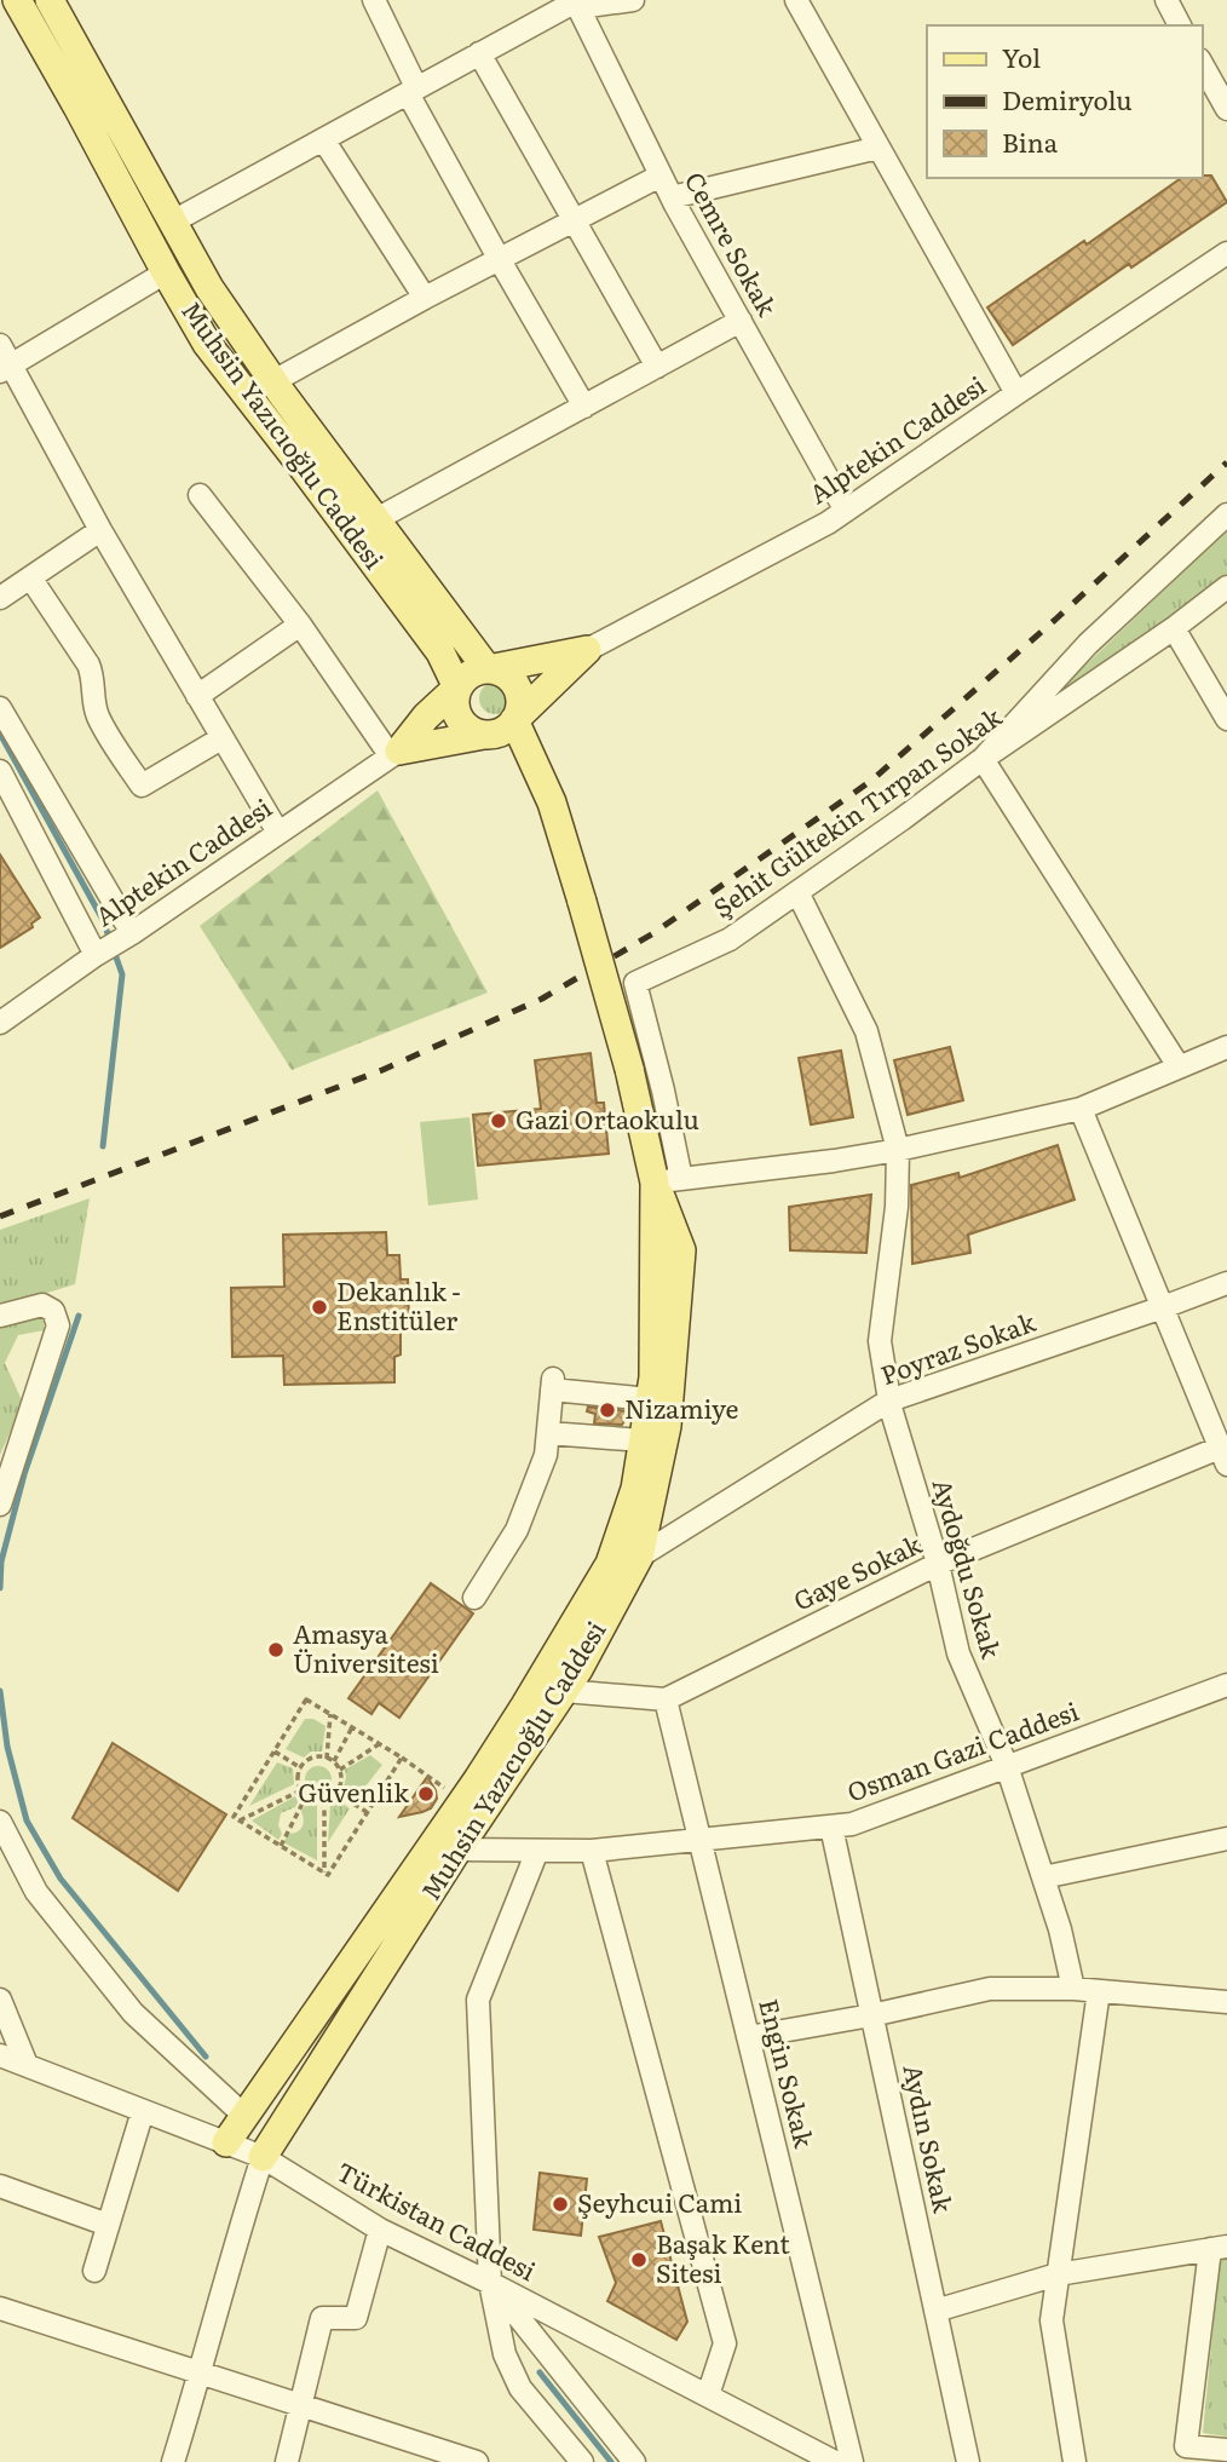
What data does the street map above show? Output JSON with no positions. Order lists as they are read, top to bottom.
{
  "streets": {
    "main road": ["Muhsin Yazıcıoğlu Caddesi"],
    "street": [
      "Cemre Sokak",
      "Alptekin Caddesi",
      "Şehit Gültekin Tırpan Sokak",
      "Poyraz Sokak",
      "Aydoğdu Sokak",
      "Gaye Sokak",
      "Osman Gazi Caddesi",
      "Engin Sokak",
      "Aydın Sokak",
      "Türkistan Caddesi"
    ]
  },
  "crossings": [
    ["Cemre Sokak", "Alptekin Caddesi"],
    ["Muhsin Yazıcıoğlu Caddesi", "Şehit Gültekin Tırpan Sokak"],
    ["Muhsin Yazıcıoğlu Caddesi", "Poyraz Sokak"],
    ["Muhsin Yazıcıoğlu Caddesi", "Osman Gazi Caddesi"],
    ["Muhsin Yazıcıoğlu Caddesi", "Türkistan Caddesi"],
    ["Şehit Gültekin Tırpan Sokak", "Aydoğdu Sokak"],
    ["Poyraz Sokak", "Aydoğdu Sokak"],
    ["Aydoğdu Sokak", "Gaye Sokak"],
    ["Aydoğdu Sokak", "Osman Gazi Caddesi"],
    ["Gaye Sokak", "Engin Sokak"],
    ["Osman Gazi Caddesi", "Engin Sokak"],
    ["Osman Gazi Caddesi", "Aydın Sokak"]
  ],
  "places": [
    "Gazi Ortaokulu",
    "Dekanlık - Enstitüler",
    "Nizamiye",
    "Amasya Üniversitesi",
    "Güvenlik",
    "Şeyhcui Cami",
    "Başak Kent Sitesi"
  ],
  "legend": ["Yol", "Demiryolu", "Bina"]
}
